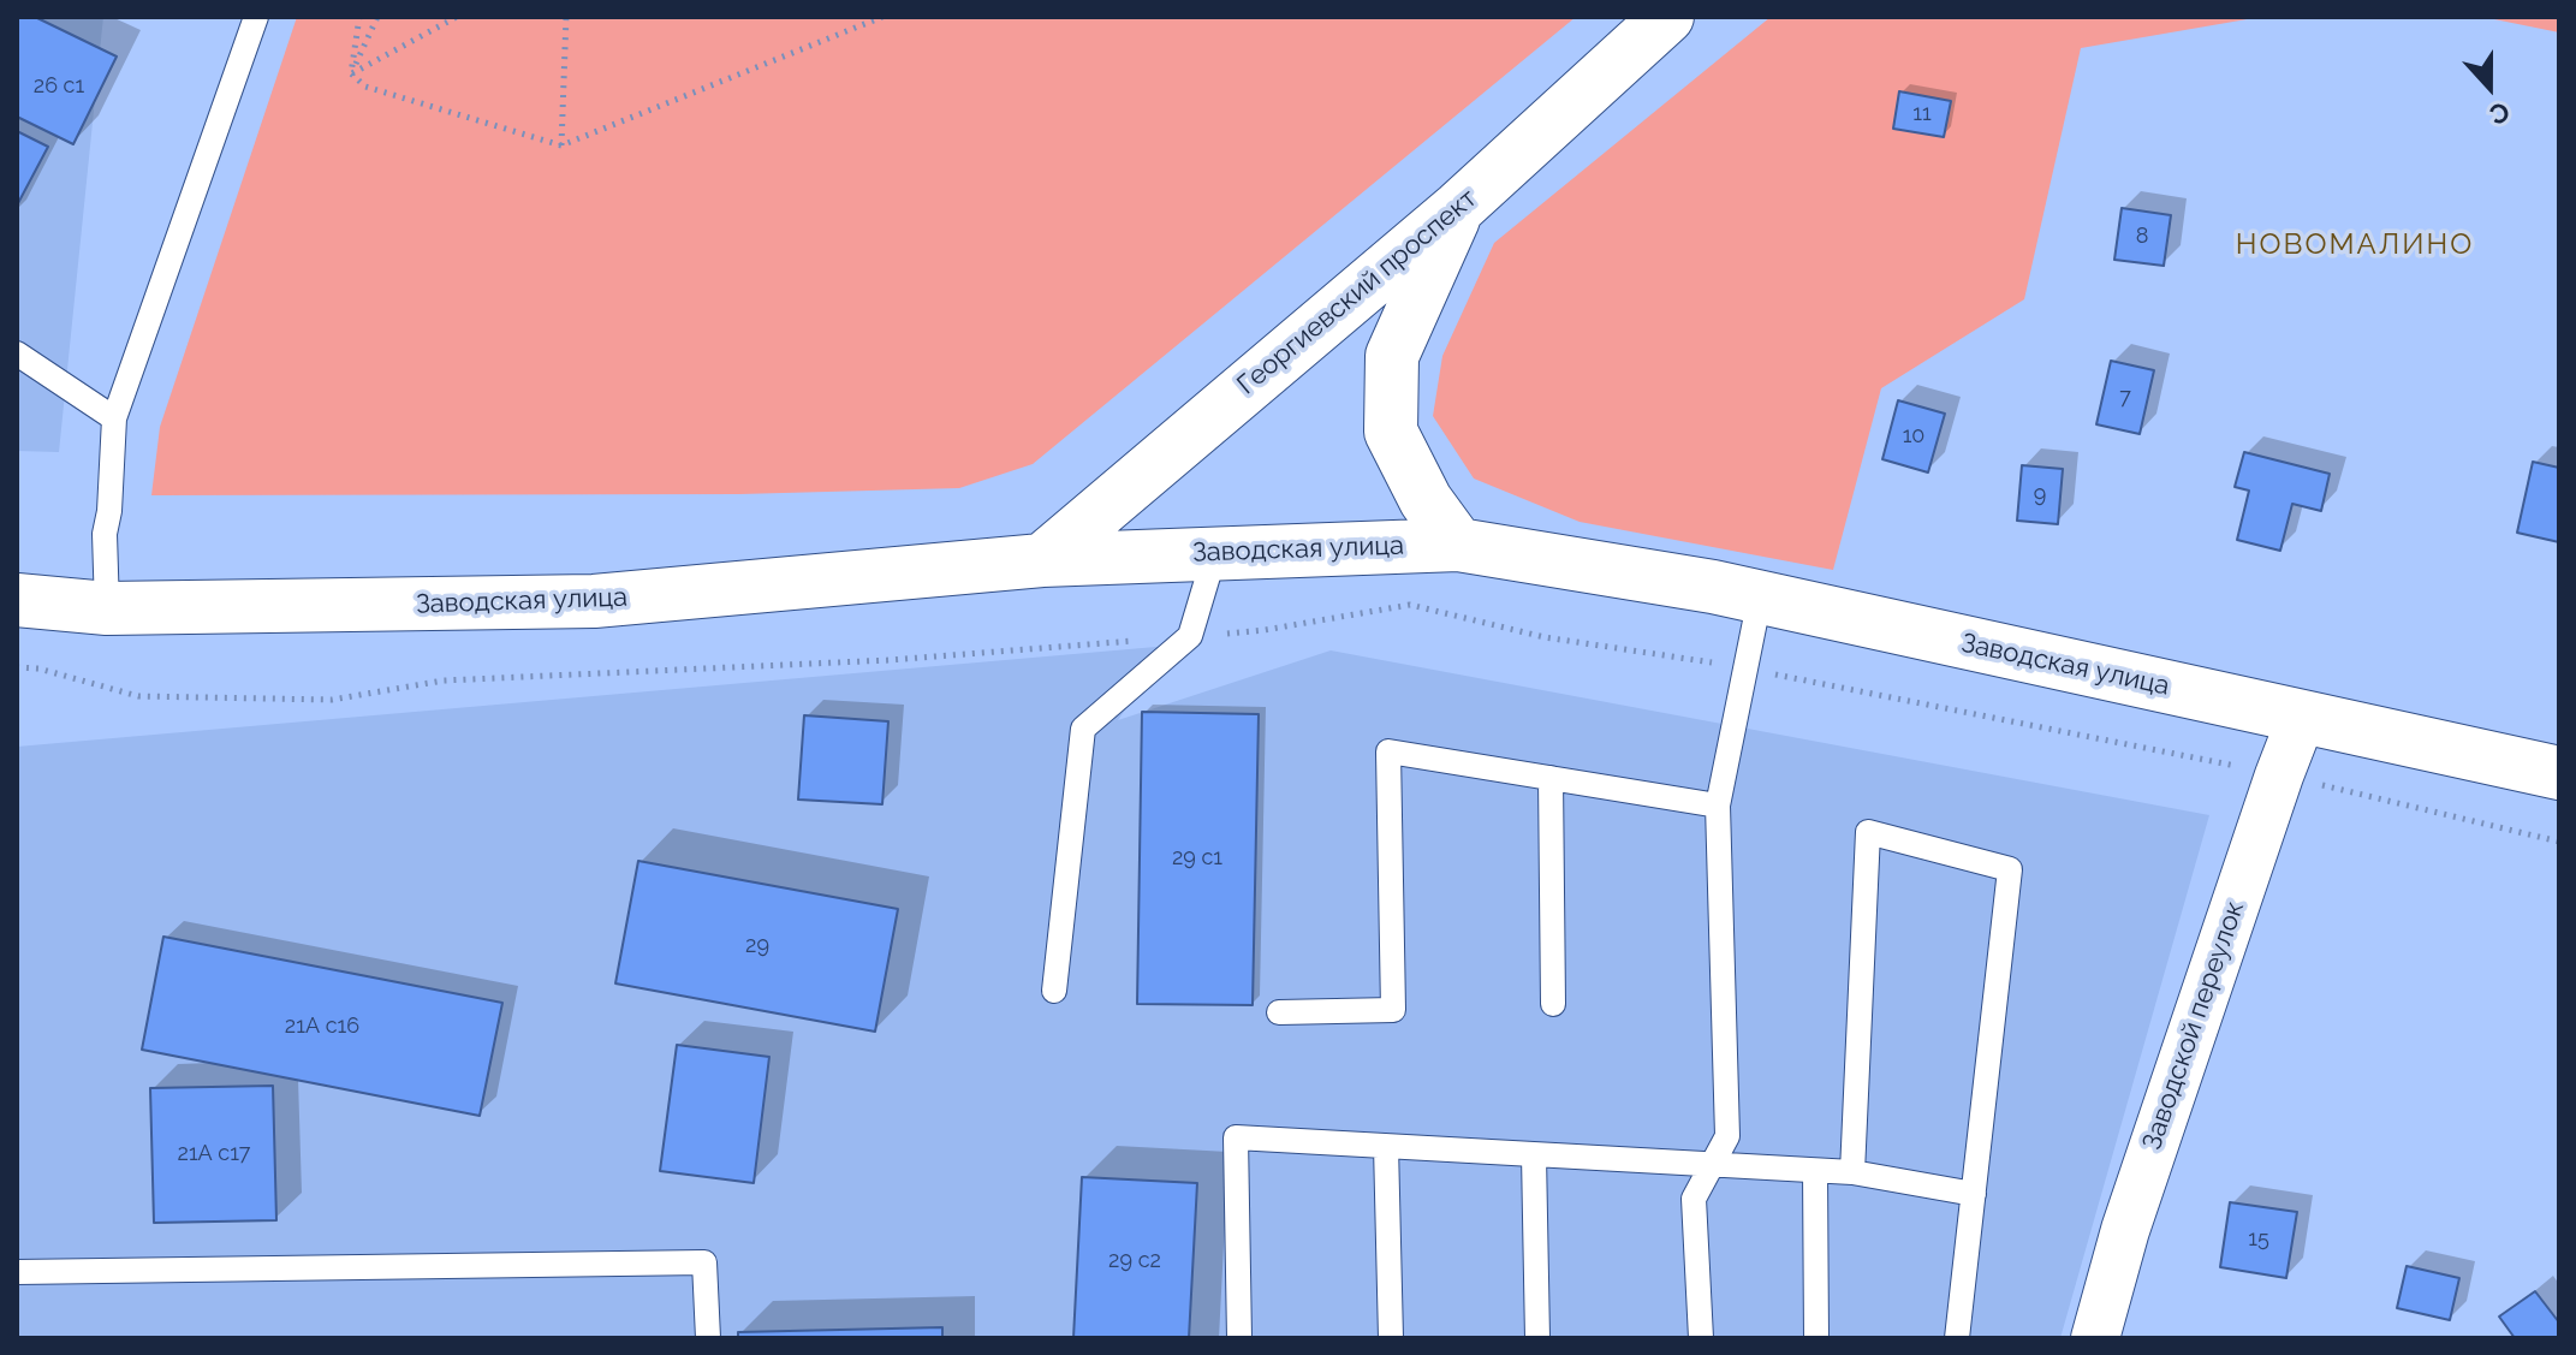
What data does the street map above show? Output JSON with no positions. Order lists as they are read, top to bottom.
{
  "streets": {
    "street": ["Георгиевский проспект", "Заводская улица", "Заводской переулок"]
  },
  "crossings": [
    ["Георгиевский проспект", "Заводская улица"],
    ["Заводская улица", "Заводской переулок"]
  ],
  "districts": ["НОВОМАЛИНО"],
  "house_numbers": [
    "26 с1",
    "11",
    "8",
    "7",
    "10",
    "9",
    "29 с1",
    "29",
    "21А с16",
    "21А с17",
    "15",
    "29 с2"
  ],
  "north": "bottom"
}
